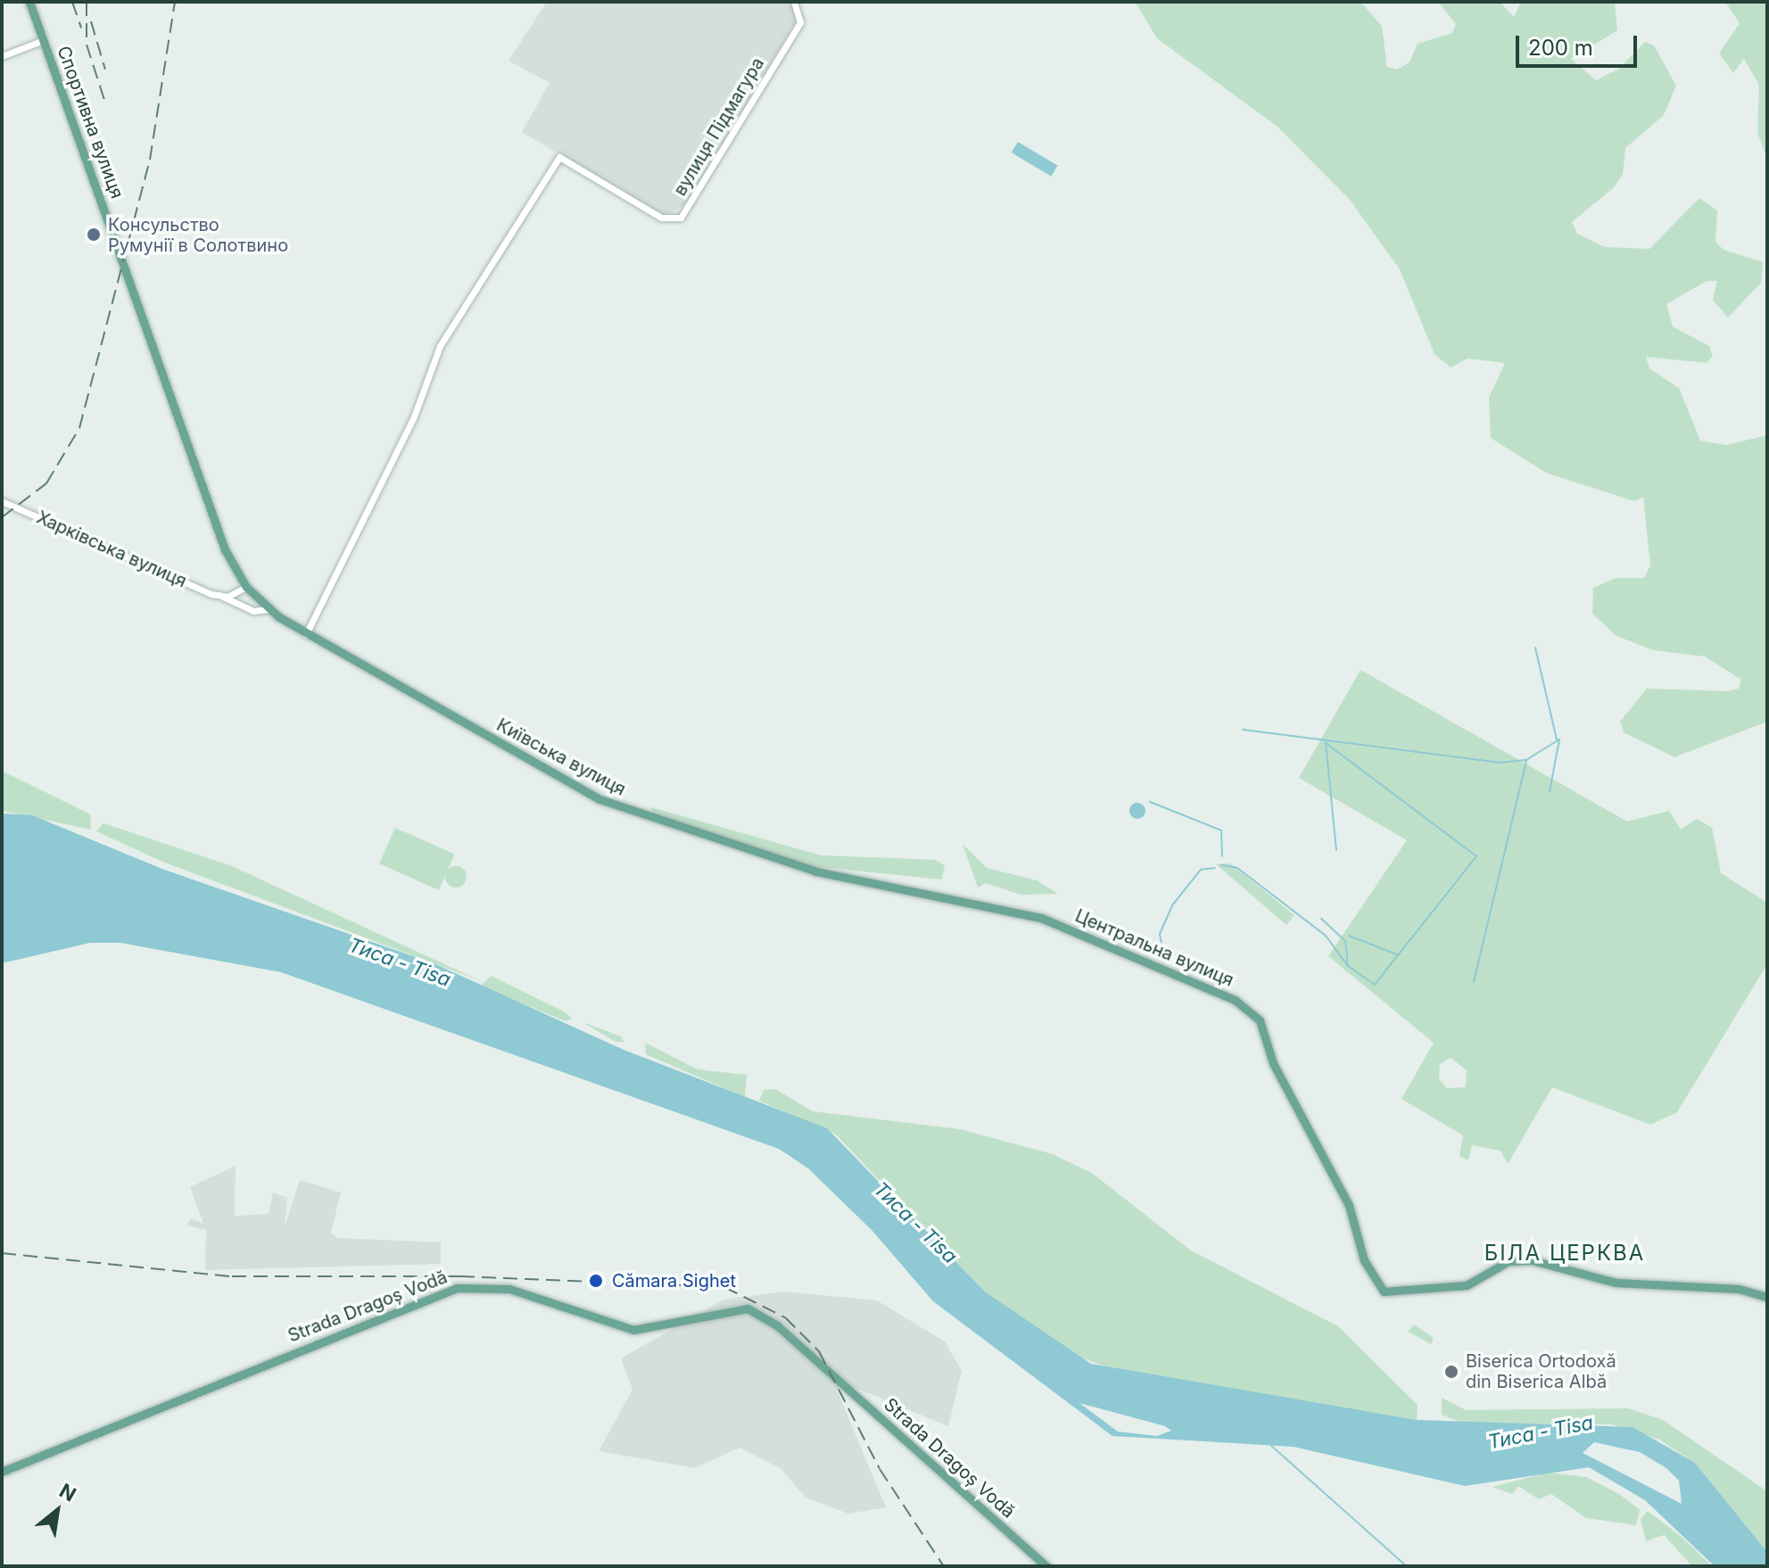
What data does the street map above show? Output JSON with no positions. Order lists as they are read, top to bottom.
{
  "streets": {
    "main road": [
      "Спортивна вулиця",
      "Київська вулиця",
      "Центральна вулиця",
      "Strada Dragoș Vodă"
    ],
    "street": ["вулиця Підмагура", "Харківська вулиця"]
  },
  "crossings": [
    ["Спортивна вулиця", "Київська вулиця"],
    ["вулиця Підмагура", "Київська вулиця"],
    ["Харківська вулиця", "Київська вулиця"],
    ["Київська вулиця", "Центральна вулиця"]
  ],
  "districts": ["БІЛА ЦЕРКВА"],
  "water": ["Тиса - Tisa"],
  "places": ["Консульство Румунії в Солотвино", "Cămara Sighet", "Biserica Ortodoxă din Biserica Albă"],
  "scale_bar": "200 m",
  "north": "top right"
}
